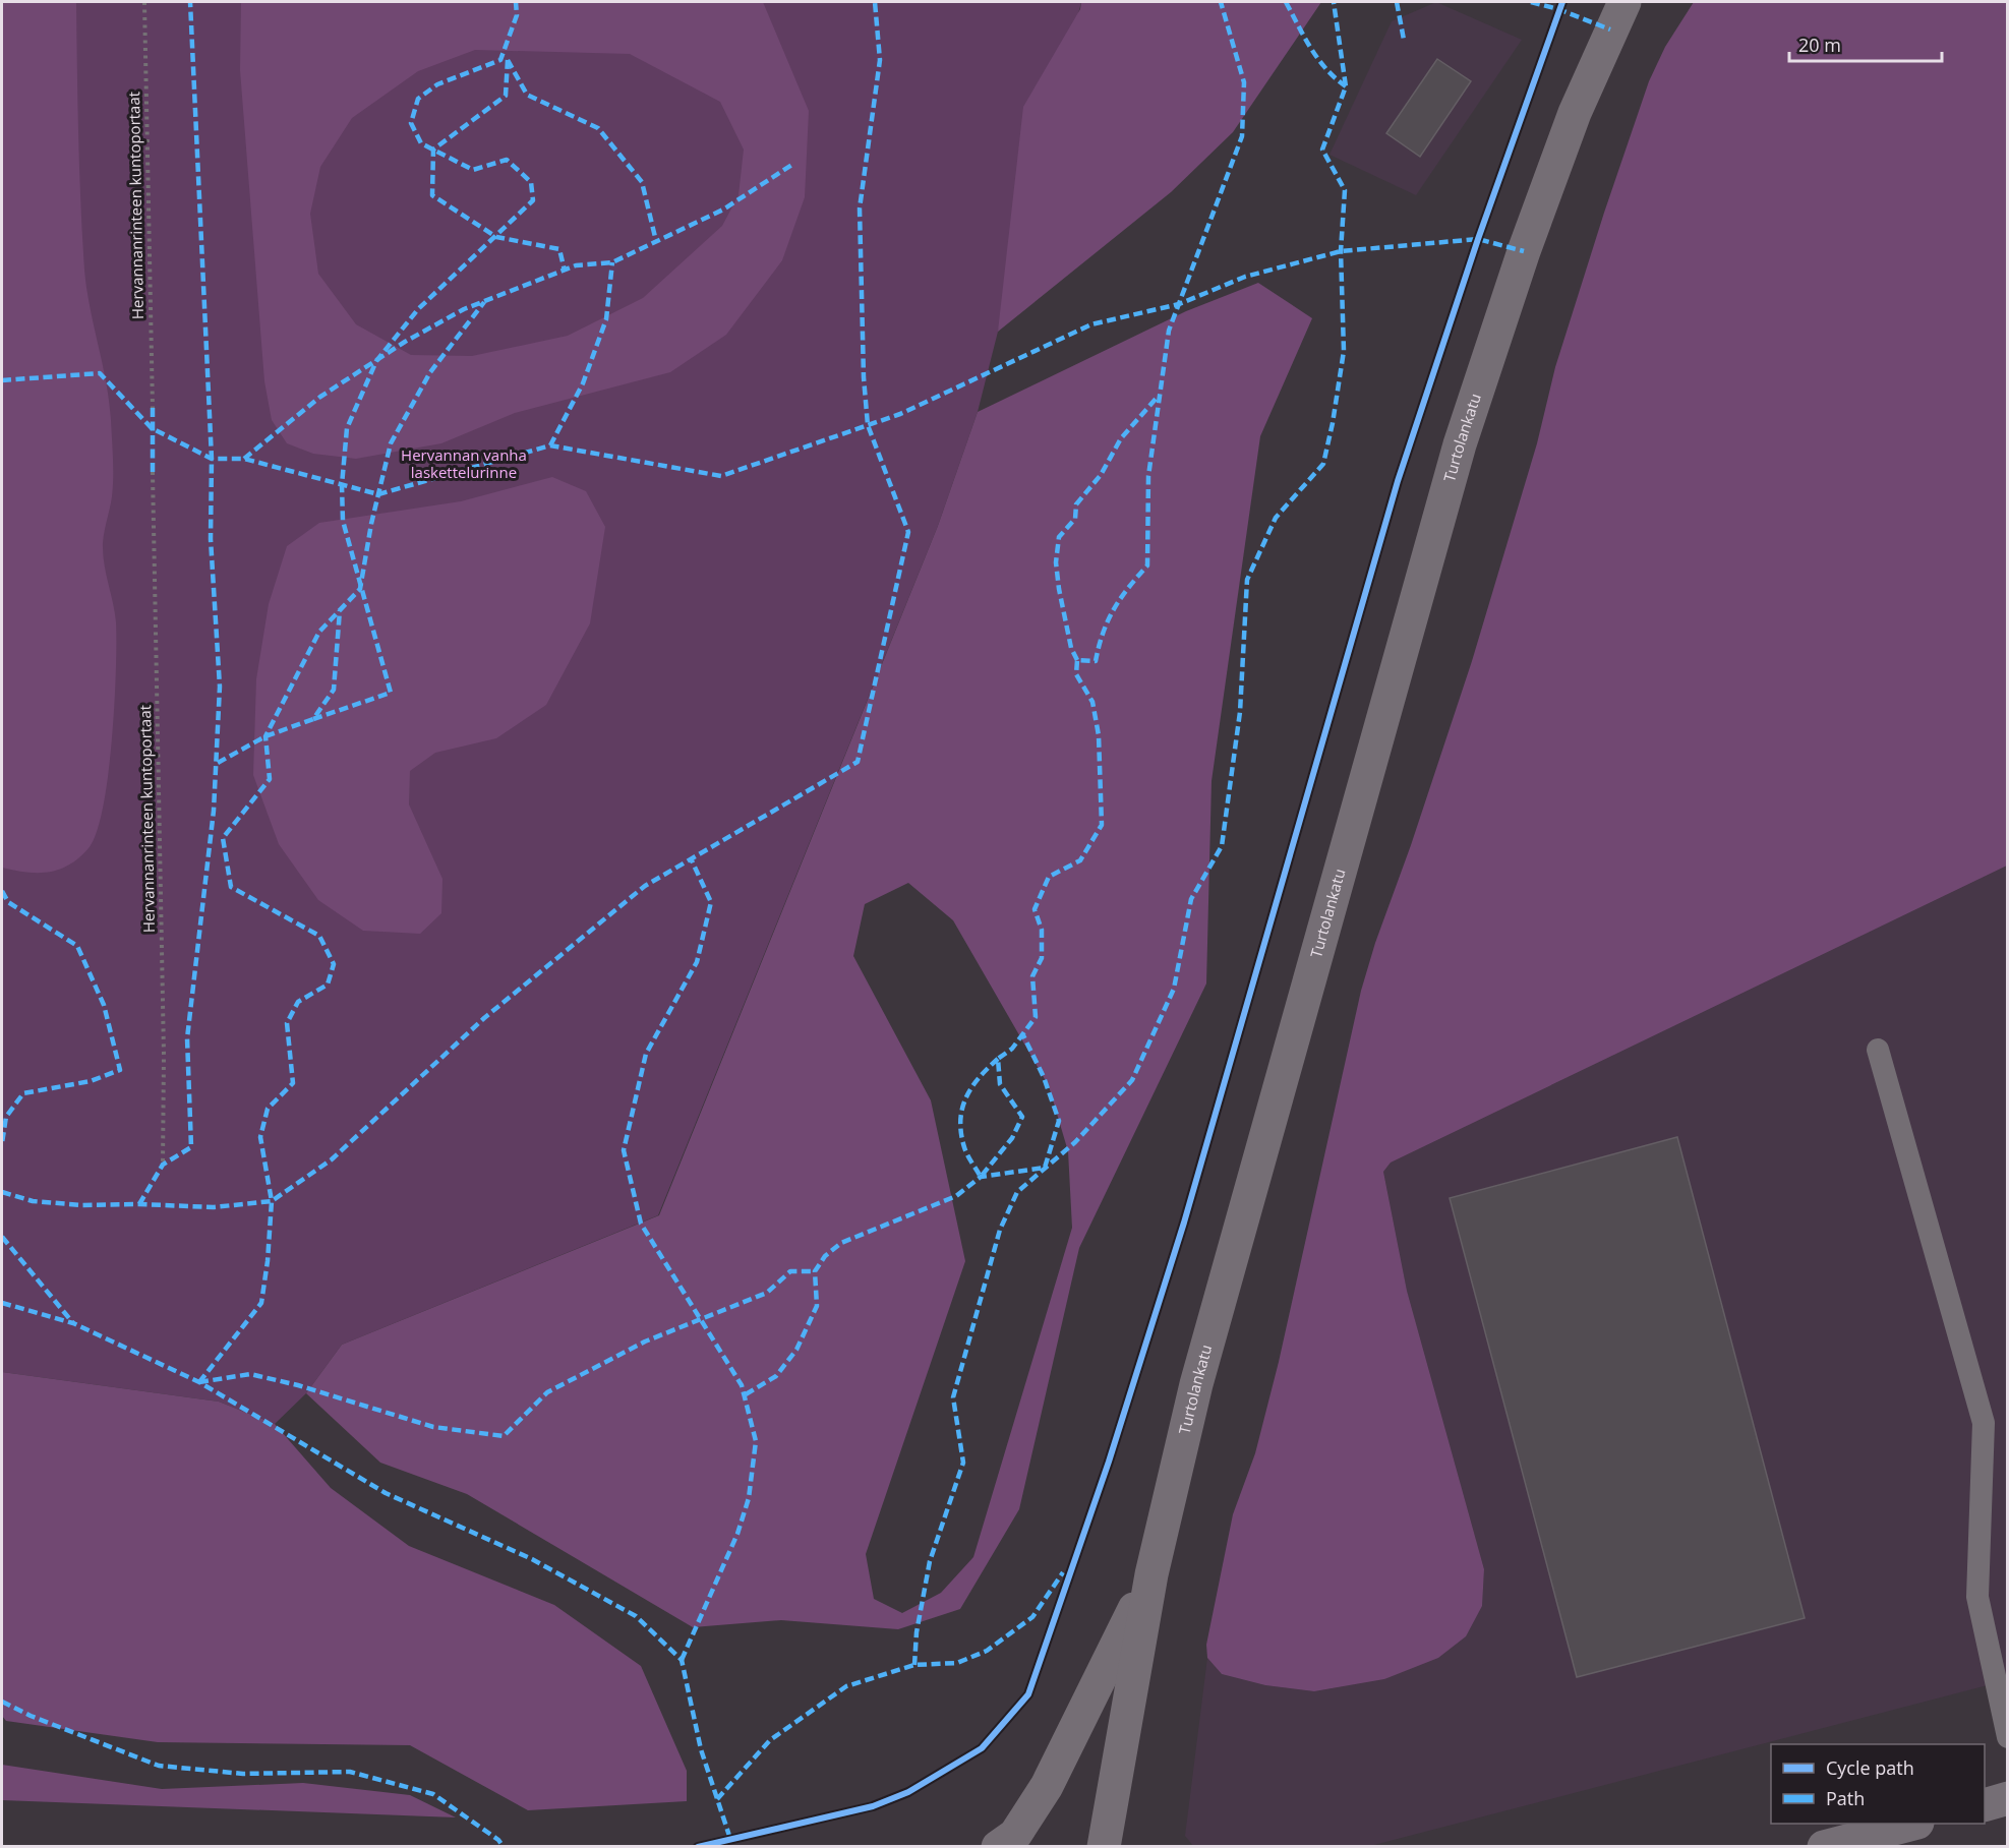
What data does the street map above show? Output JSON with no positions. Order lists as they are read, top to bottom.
{
  "streets": {
    "main road": ["Turtolankatu"],
    "path": ["Hervannanrinteen kuntoportaat"]
  },
  "parks": ["Hervannan vanha laskettelurinne"],
  "legend": ["Cycle path", "Path"],
  "scale_bar": "20 m"
}
